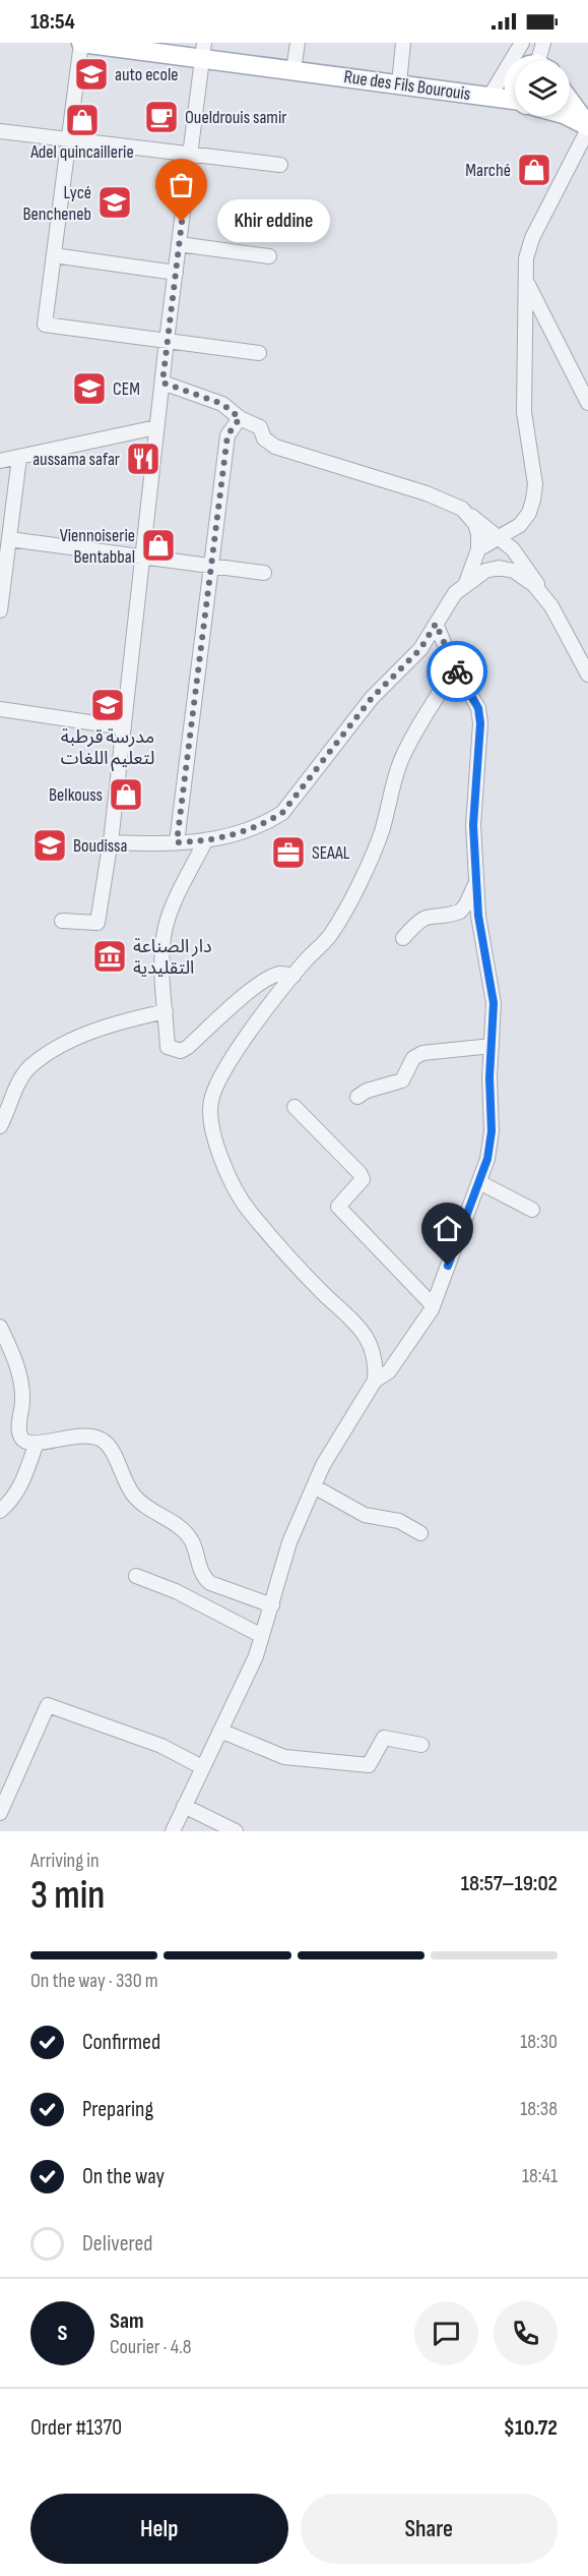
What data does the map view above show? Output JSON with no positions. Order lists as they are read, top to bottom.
{
  "streets": {
    "main road": ["Rue des Fils Bourouis"]
  },
  "places": {
    "school or university": [
      "auto ecole",
      "Lycé Bencheneb",
      "CEM",
      "مدرسة قرطبة لتعليم اللغات",
      "Boudissa"
    ],
    "cafe": ["Oueldrouis samir"],
    "shop": [
      "Adel quincaillerie",
      "Marché",
      "Viennoiserie Bentabbal",
      "Belkouss"
    ],
    "other": ["Khir eddine"],
    "restaurant": ["aussama safar"],
    "office": ["SEAAL"],
    "museum": ["دار الصناعة التقليدية"]
  },
  "page": {
    "status": "18:54",
    "bubble": "Khir eddine",
    "heading": ["3 min", "Arriving in", "18:57–19:02"],
    "panel": [
      "Sam",
      "Courier · 4.8",
      "Order #1370",
      "$10.72"
    ],
    "bar": "On the way · 330 m",
    "list": [
      ["Confirmed", "18:30"],
      ["Preparing", "18:38"],
      ["On the way", "18:41"],
      "Delivered"
    ],
    "round": "S",
    "buttons": ["Help", "Share"]
  }
}
